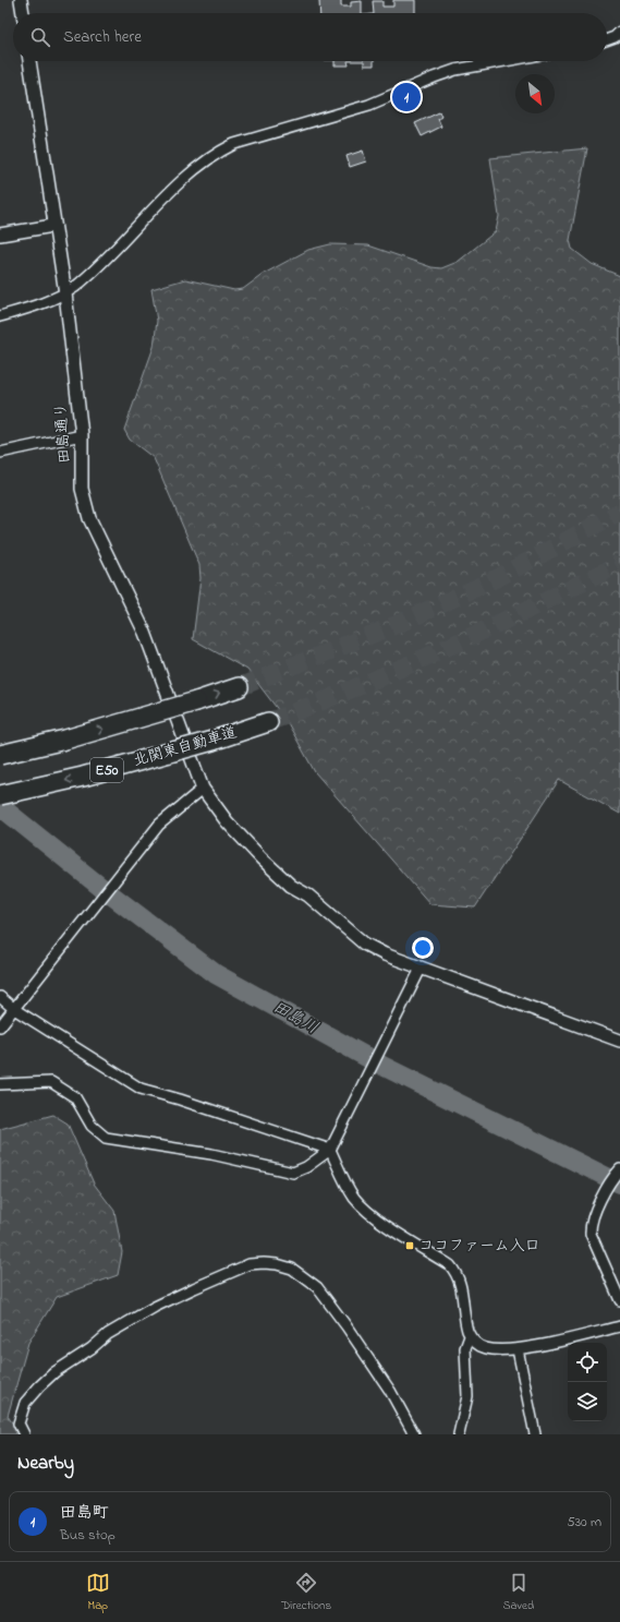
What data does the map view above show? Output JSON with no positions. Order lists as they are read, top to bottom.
{
  "streets": {
    "highway": ["北関東自動車道", "E50"],
    "street": ["田島通り"]
  },
  "water": ["田島川"],
  "places": {
    "transit": ["ココファーム入口"]
  },
  "north": "bottom right",
  "page": {
    "search": "Search here",
    "pins": "1",
    "heading": "Nearby",
    "list": [
      {
        "mark": "1",
        "name": "田島町",
        "note": "Bus stop",
        "value": "530 m"
      }
    ],
    "nav": ["Map", "Directions", "Saved"]
  }
}
